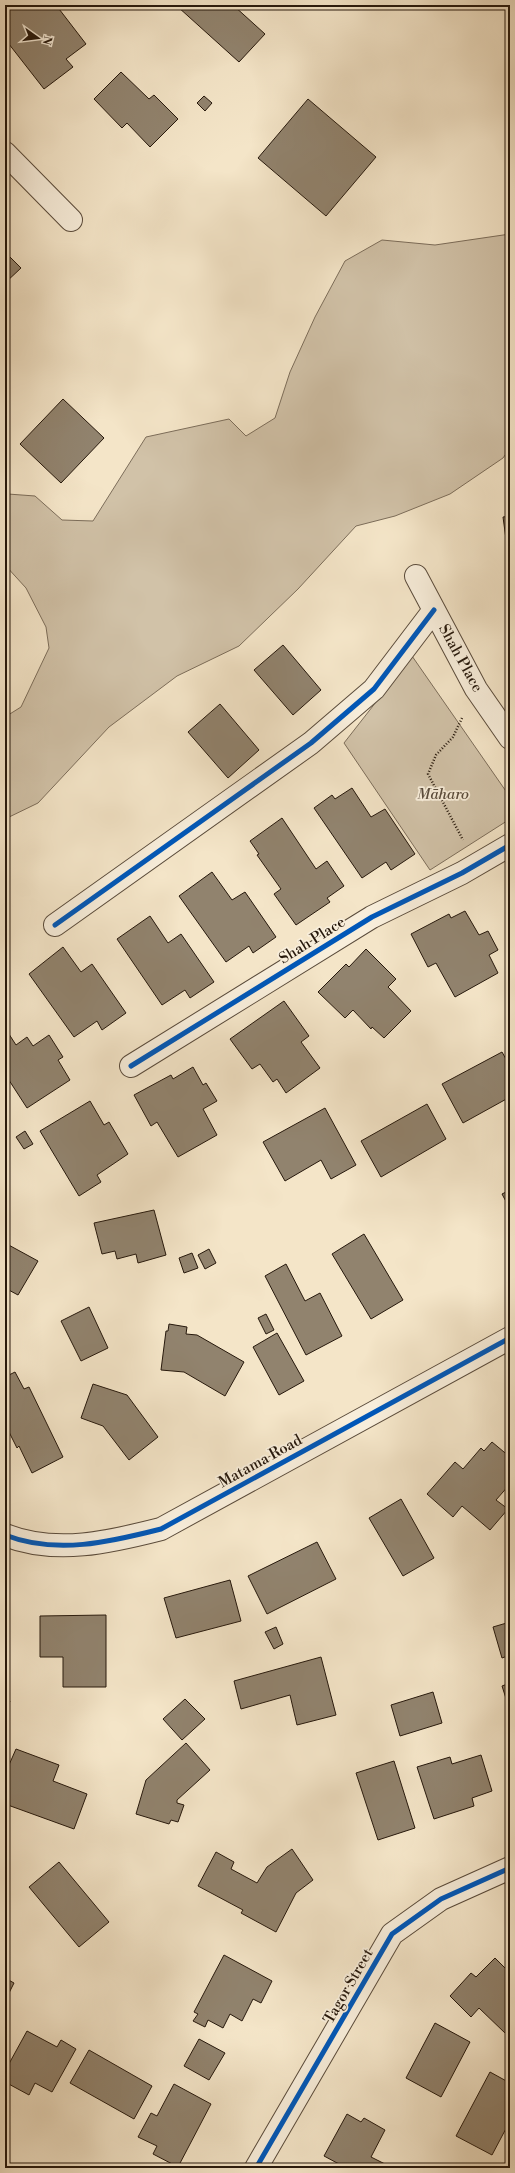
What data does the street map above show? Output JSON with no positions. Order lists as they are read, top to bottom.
{
  "streets": {
    "street": ["Shah Place", "Matama Road", "Tagor Street"]
  },
  "parks": ["Māharo"],
  "north": "right"
}
